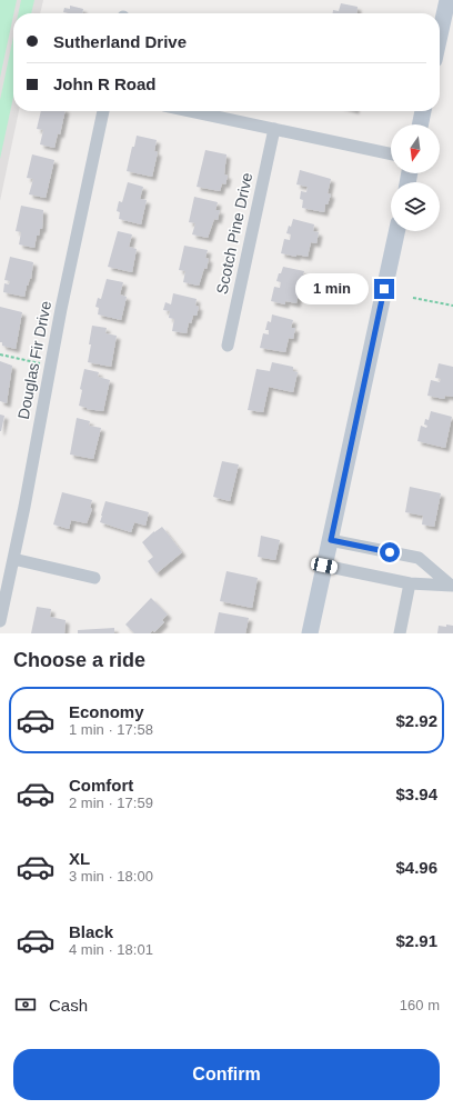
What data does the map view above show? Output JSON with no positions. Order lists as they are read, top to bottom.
{
  "streets": {
    "street": ["Scotch Pine Drive", "Douglas Fir Drive"]
  },
  "north": "bottom",
  "page": {
    "banner": ["Sutherland Drive", "John R Road"],
    "bubble": "1 min",
    "heading": "Choose a ride",
    "list": [
      {
        "name": "Economy",
        "note": "1 min · 17:58",
        "value": "$2.92"
      },
      {
        "name": "Comfort",
        "note": "2 min · 17:59",
        "value": "$3.94"
      },
      {
        "name": "XL",
        "note": "3 min · 18:00",
        "value": "$4.96"
      },
      {
        "name": "Black",
        "note": "4 min · 18:01",
        "value": "$2.91"
      }
    ],
    "pay": ["Cash", "160 m"],
    "buttons": "Confirm"
  }
}
